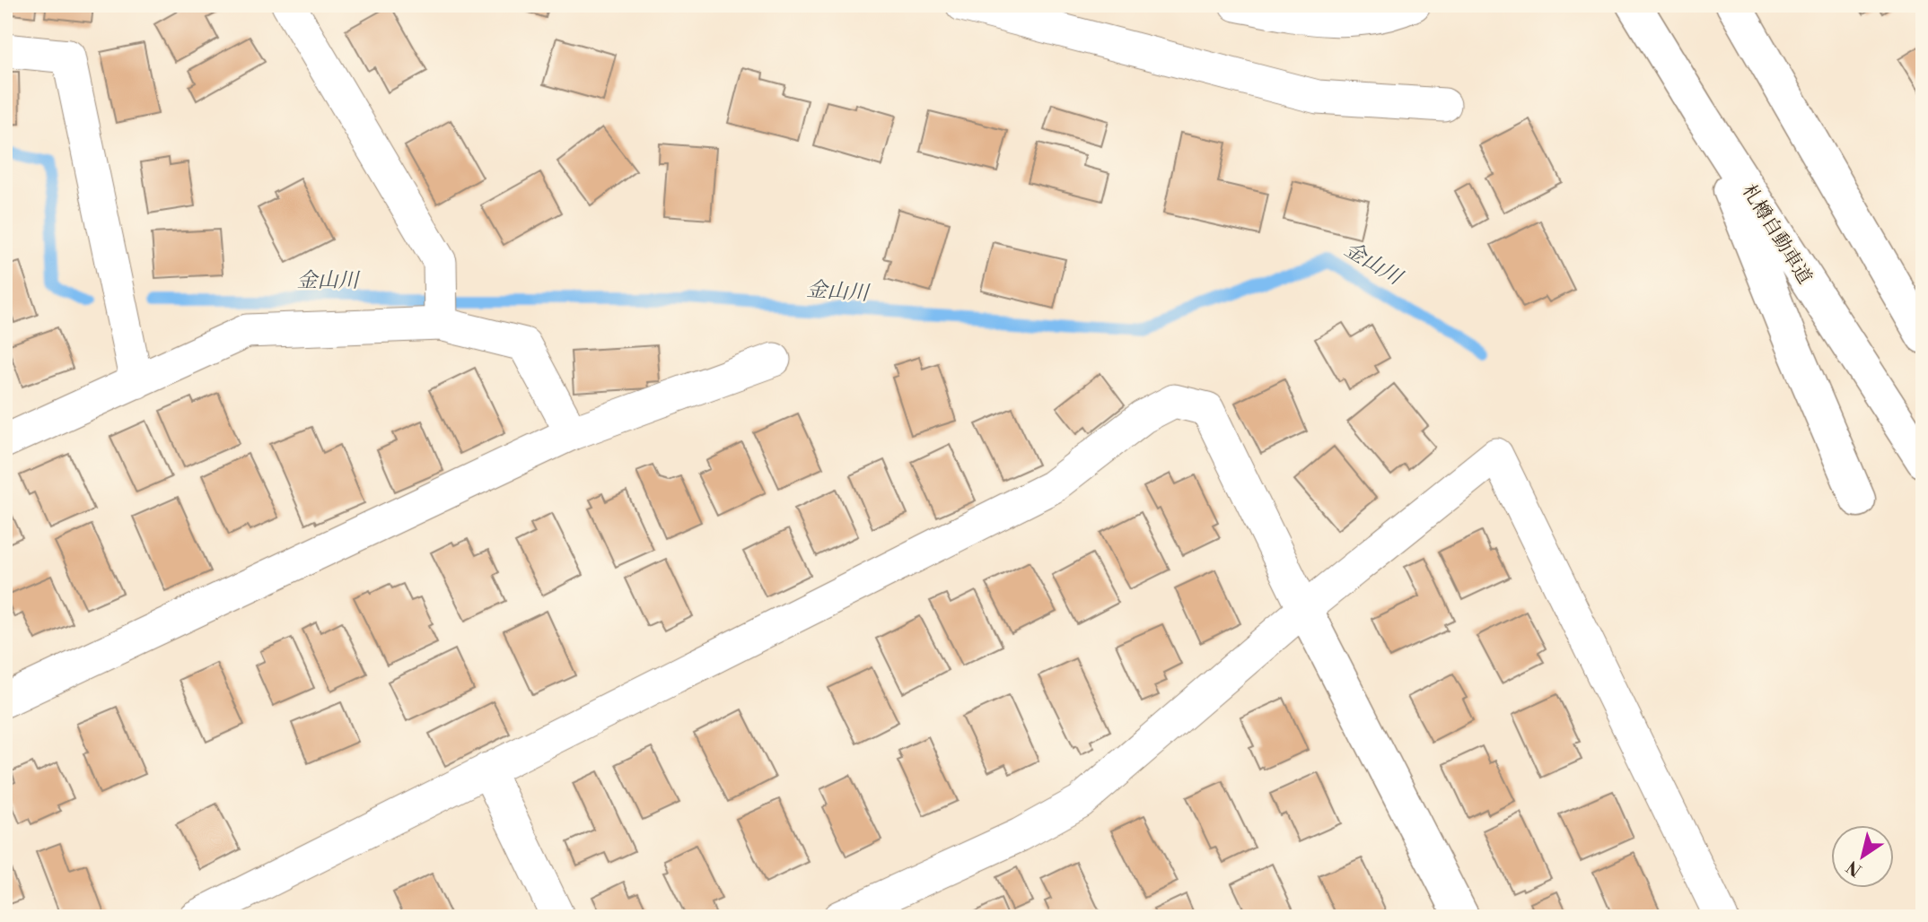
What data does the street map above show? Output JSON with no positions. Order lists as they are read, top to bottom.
{
  "streets": {
    "main road": ["札樽自動車道"]
  },
  "water": ["金山川"],
  "north": "bottom left"
}
